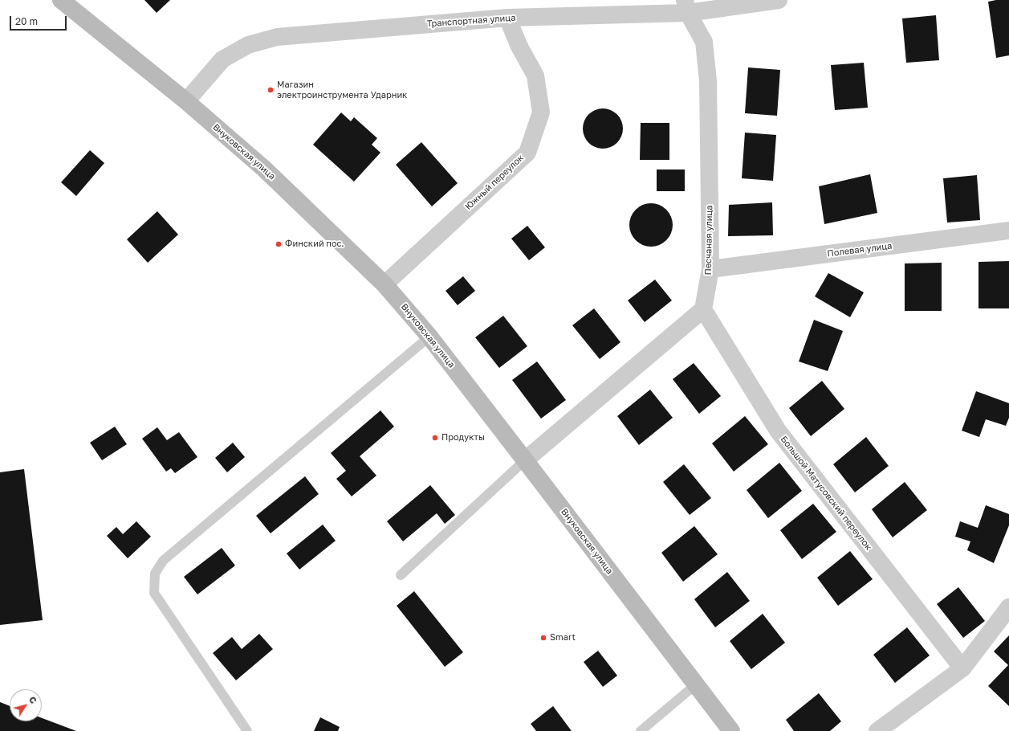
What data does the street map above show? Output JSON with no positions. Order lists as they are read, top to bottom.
{
  "streets": {
    "main road": ["Внуковская улица"],
    "street": [
      "Транспортная улица",
      "Южный переулок",
      "Песчаная улица",
      "Полевая улица",
      "Большой Матусовский переулок"
    ]
  },
  "crossings": [
    ["Транспортная улица", "Внуковская улица"],
    ["Транспортная улица", "Южный переулок"],
    ["Транспортная улица", "Песчаная улица"],
    ["Внуковская улица", "Южный переулок"],
    ["Песчаная улица", "Полевая улица"],
    ["Песчаная улица", "Большой Матусовский переулок"]
  ],
  "places": [
    "Магазин электроинструмента Ударник",
    "Финский пос.",
    "Продукты",
    "Smart"
  ],
  "scale_bar": "20 m",
  "north": "top right"
}
